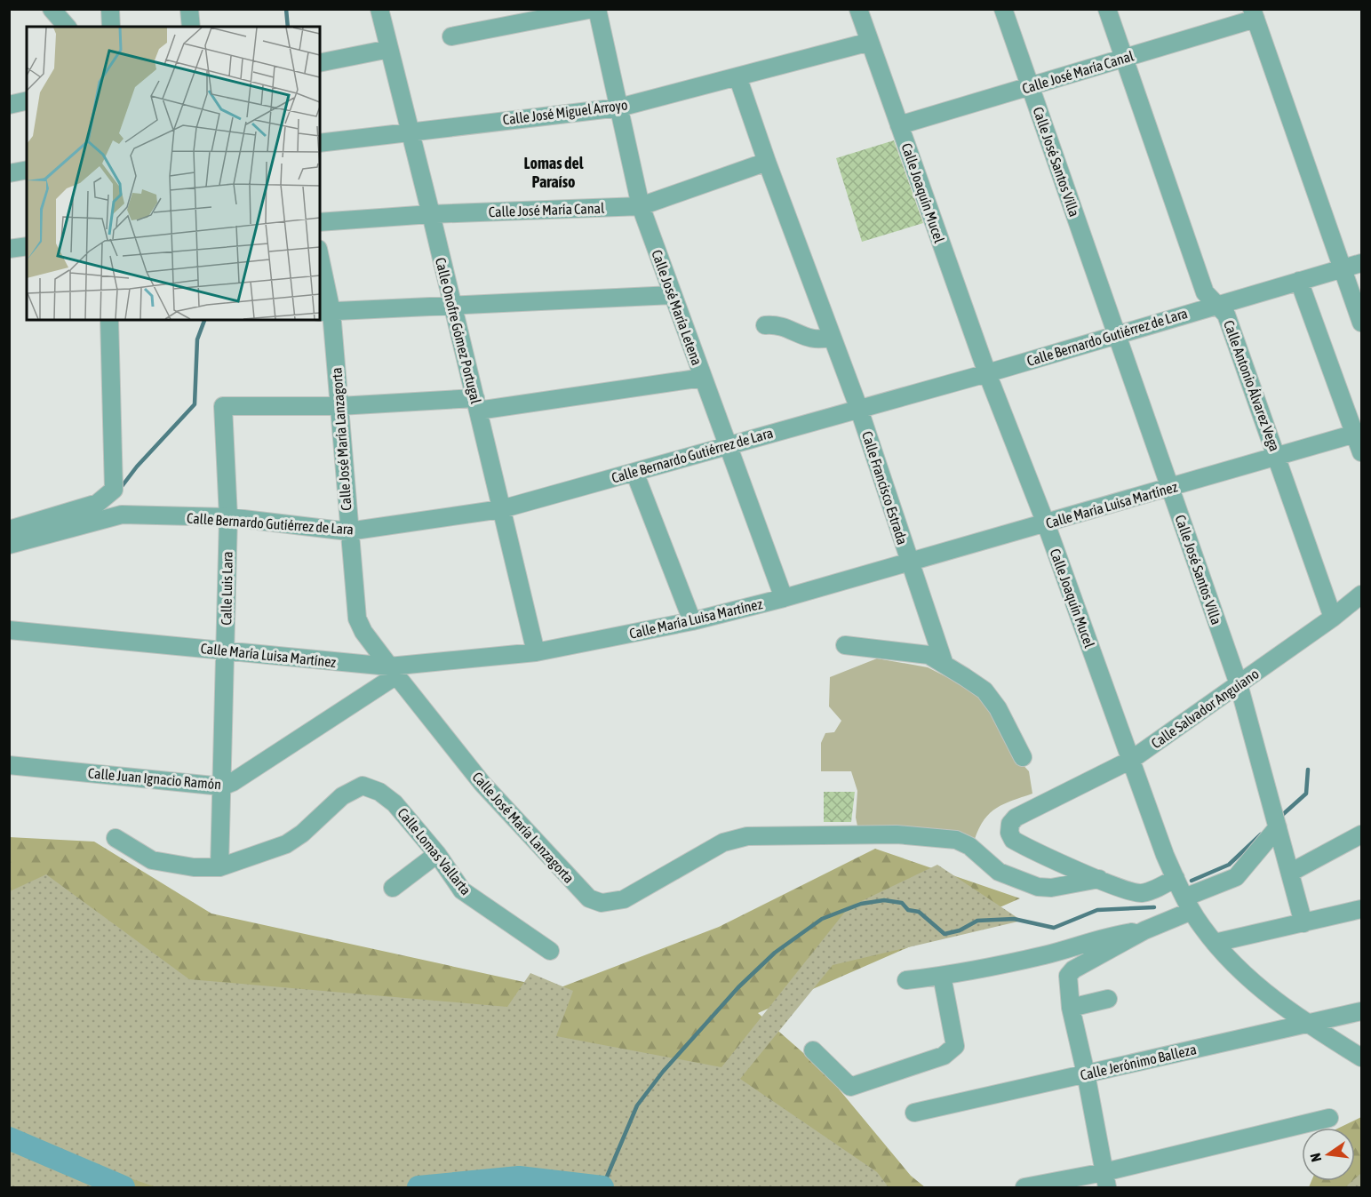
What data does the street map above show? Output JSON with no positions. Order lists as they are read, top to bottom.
{
  "streets": {
    "street": [
      "Calle José María Canal",
      "Calle José Miguel Arroyo",
      "Calle José Santos Villa",
      "Calle Joaquín Mucel",
      "Calle José María Letena",
      "Calle Onofre Gómez Portugal",
      "Calle Bernardo Gutiérrez de Lara",
      "Calle Antonio Álvarez Vega",
      "Calle José María Lanzagorta",
      "Calle Francisco Estrada",
      "Calle María Luisa Martínez",
      "Calle Luis Lara",
      "Calle Salvador Anguiano",
      "Calle Juan Ignacio Ramón",
      "Calle Lomas Vallarta",
      "Calle Jerónimo Balleza"
    ]
  },
  "crossings": [
    ["Calle José María Canal", "Calle José Santos Villa"],
    ["Calle José María Canal", "Calle Joaquín Mucel"],
    ["Calle José María Canal", "Calle José María Letena"],
    ["Calle José María Canal", "Calle Onofre Gómez Portugal"],
    ["Calle José María Canal", "Calle Antonio Álvarez Vega"],
    ["Calle José María Canal", "Calle Francisco Estrada"],
    ["Calle José Miguel Arroyo", "Calle Joaquín Mucel"],
    ["Calle José Miguel Arroyo", "Calle José María Letena"],
    ["Calle José Miguel Arroyo", "Calle Onofre Gómez Portugal"],
    ["Calle José Miguel Arroyo", "Calle Francisco Estrada"],
    ["Calle José Santos Villa", "Calle Bernardo Gutiérrez de Lara"],
    ["Calle José Santos Villa", "Calle María Luisa Martínez"],
    ["Calle José Santos Villa", "Calle Salvador Anguiano"],
    ["Calle Joaquín Mucel", "Calle Bernardo Gutiérrez de Lara"],
    ["Calle Joaquín Mucel", "Calle María Luisa Martínez"],
    ["Calle Joaquín Mucel", "Calle Salvador Anguiano"],
    ["Calle Joaquín Mucel", "Calle Jerónimo Balleza"],
    ["Calle José María Letena", "Calle Bernardo Gutiérrez de Lara"],
    ["Calle José María Letena", "Calle María Luisa Martínez"],
    ["Calle Onofre Gómez Portugal", "Calle Bernardo Gutiérrez de Lara"],
    ["Calle Onofre Gómez Portugal", "Calle María Luisa Martínez"],
    ["Calle Bernardo Gutiérrez de Lara", "Calle Antonio Álvarez Vega"],
    ["Calle Bernardo Gutiérrez de Lara", "Calle José María Lanzagorta"],
    ["Calle Bernardo Gutiérrez de Lara", "Calle Francisco Estrada"],
    ["Calle Bernardo Gutiérrez de Lara", "Calle Luis Lara"],
    ["Calle Antonio Álvarez Vega", "Calle María Luisa Martínez"],
    ["Calle Antonio Álvarez Vega", "Calle Salvador Anguiano"],
    ["Calle José María Lanzagorta", "Calle María Luisa Martínez"],
    ["Calle José María Lanzagorta", "Calle Luis Lara"],
    ["Calle José María Lanzagorta", "Calle Salvador Anguiano"],
    ["Calle José María Lanzagorta", "Calle Juan Ignacio Ramón"],
    ["Calle Francisco Estrada", "Calle María Luisa Martínez"],
    ["Calle María Luisa Martínez", "Calle Luis Lara"],
    ["Calle María Luisa Martínez", "Calle Juan Ignacio Ramón"],
    ["Calle Luis Lara", "Calle Juan Ignacio Ramón"],
    ["Calle Luis Lara", "Calle Lomas Vallarta"]
  ],
  "districts": ["Lomas del Paraíso"],
  "north": "left"
}
